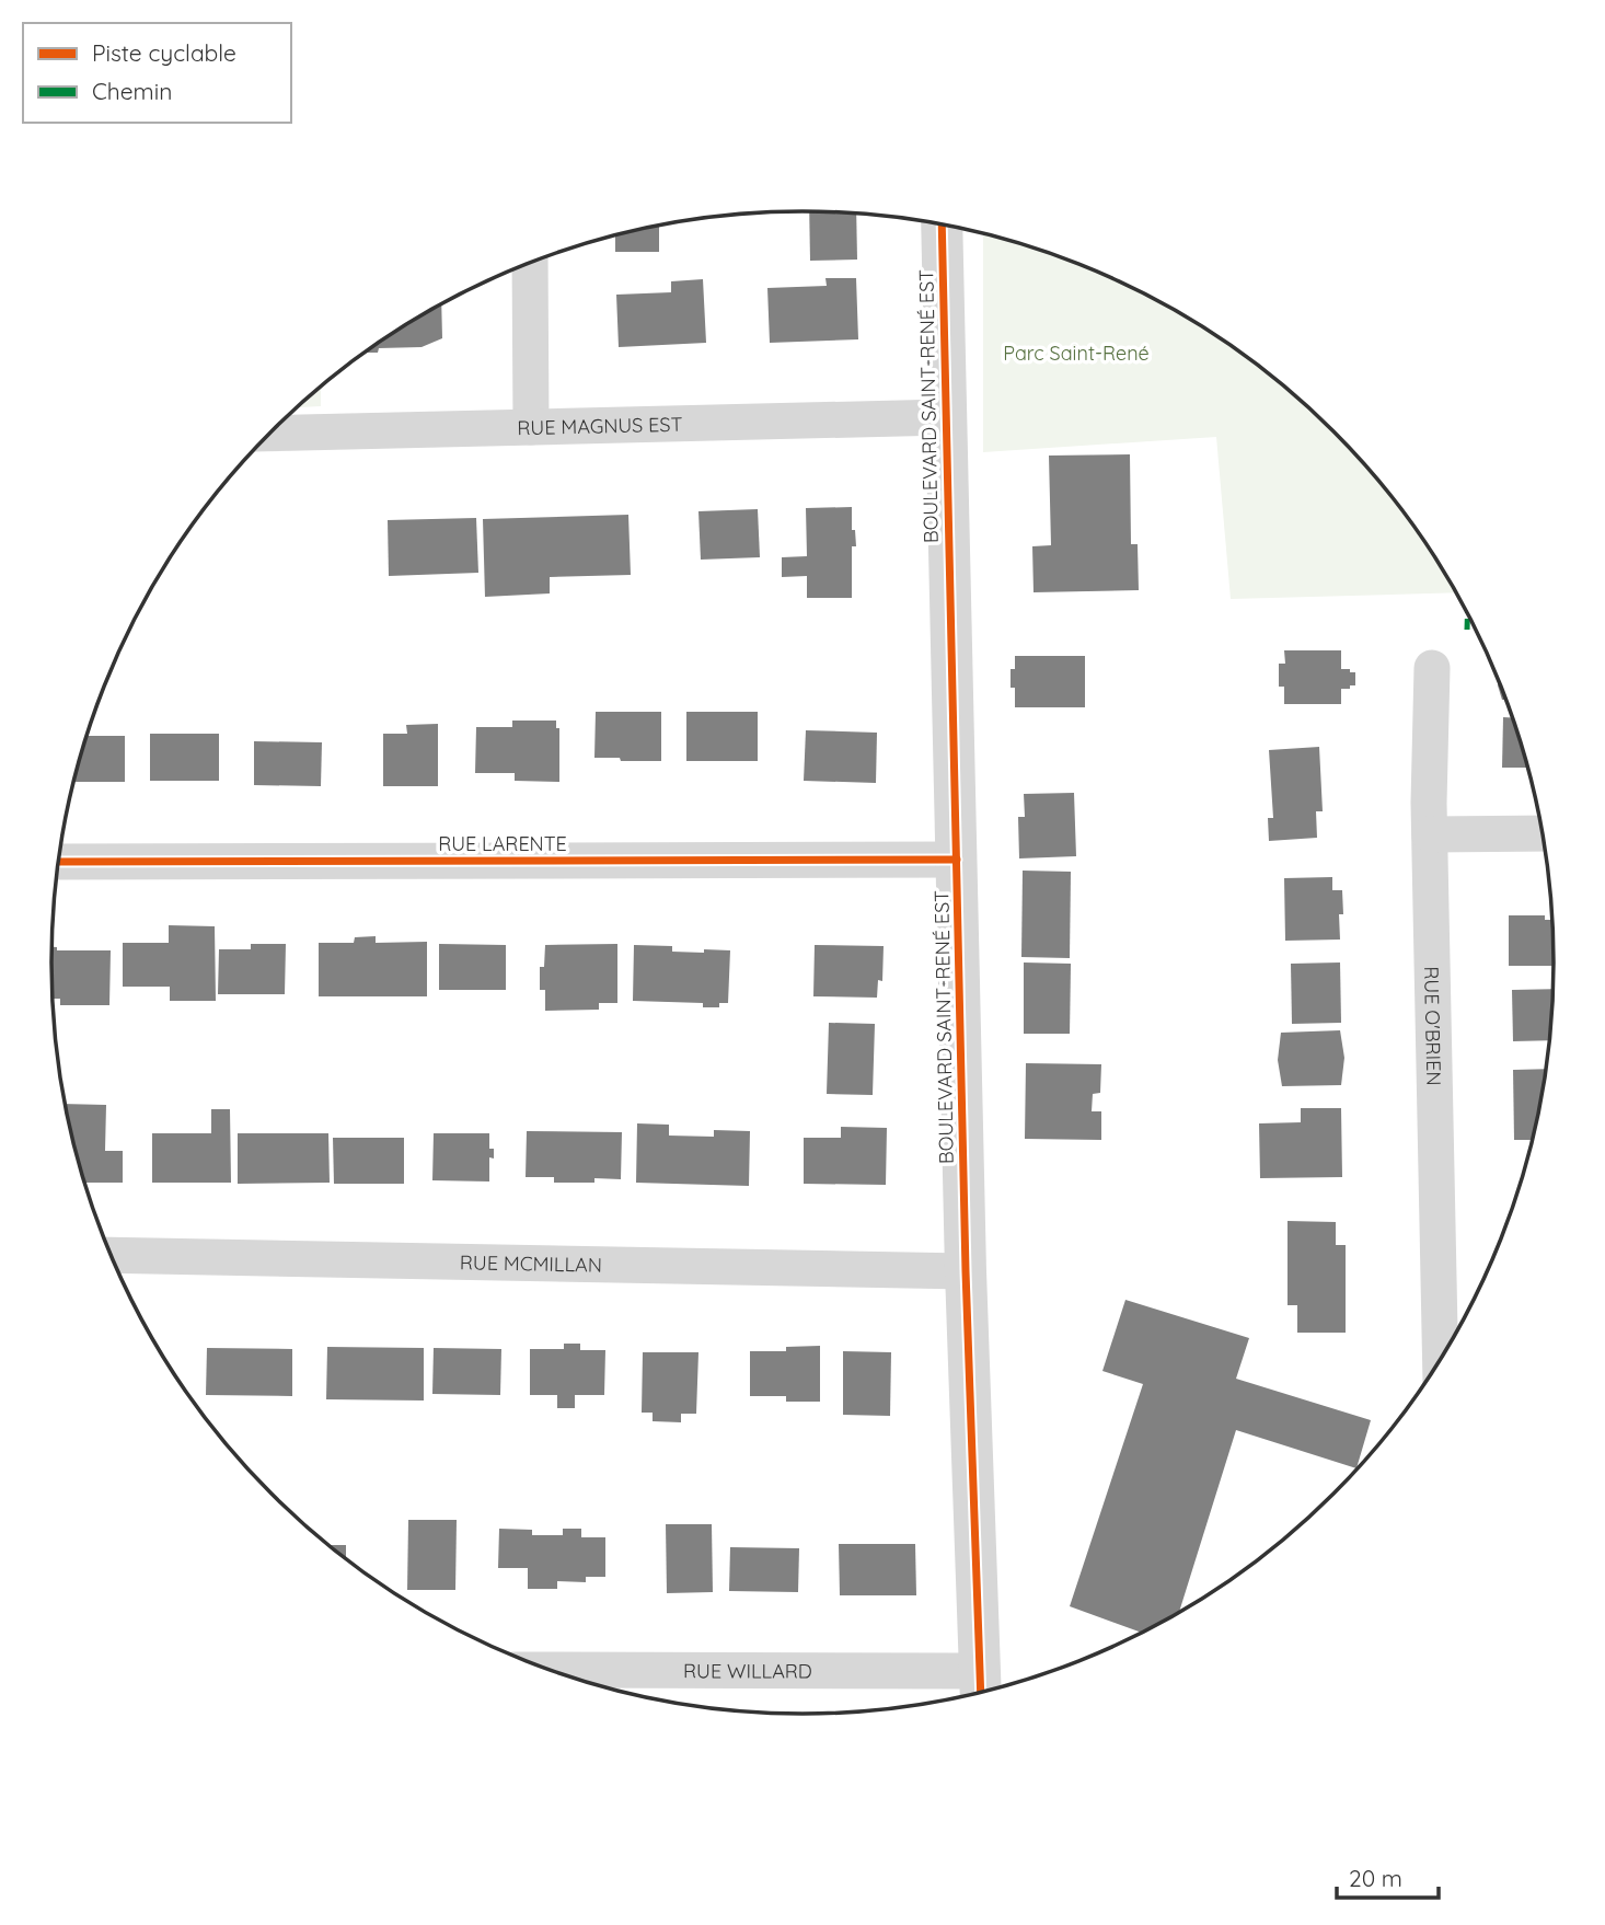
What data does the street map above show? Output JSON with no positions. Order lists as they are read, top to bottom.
{
  "streets": {
    "street": [
      "BOULEVARD SAINT-RENÉ EST",
      "RUE MAGNUS EST",
      "RUE LARENTE",
      "RUE O'BRIEN",
      "RUE MCMILLAN",
      "RUE WILLARD"
    ]
  },
  "crossings": [
    ["BOULEVARD SAINT-RENÉ EST", "RUE MAGNUS EST"],
    ["BOULEVARD SAINT-RENÉ EST", "RUE LARENTE"],
    ["BOULEVARD SAINT-RENÉ EST", "RUE MCMILLAN"],
    ["BOULEVARD SAINT-RENÉ EST", "RUE WILLARD"]
  ],
  "parks": ["Parc Saint-René"],
  "legend": ["Piste cyclable", "Chemin"],
  "scale_bar": "20 m"
}
